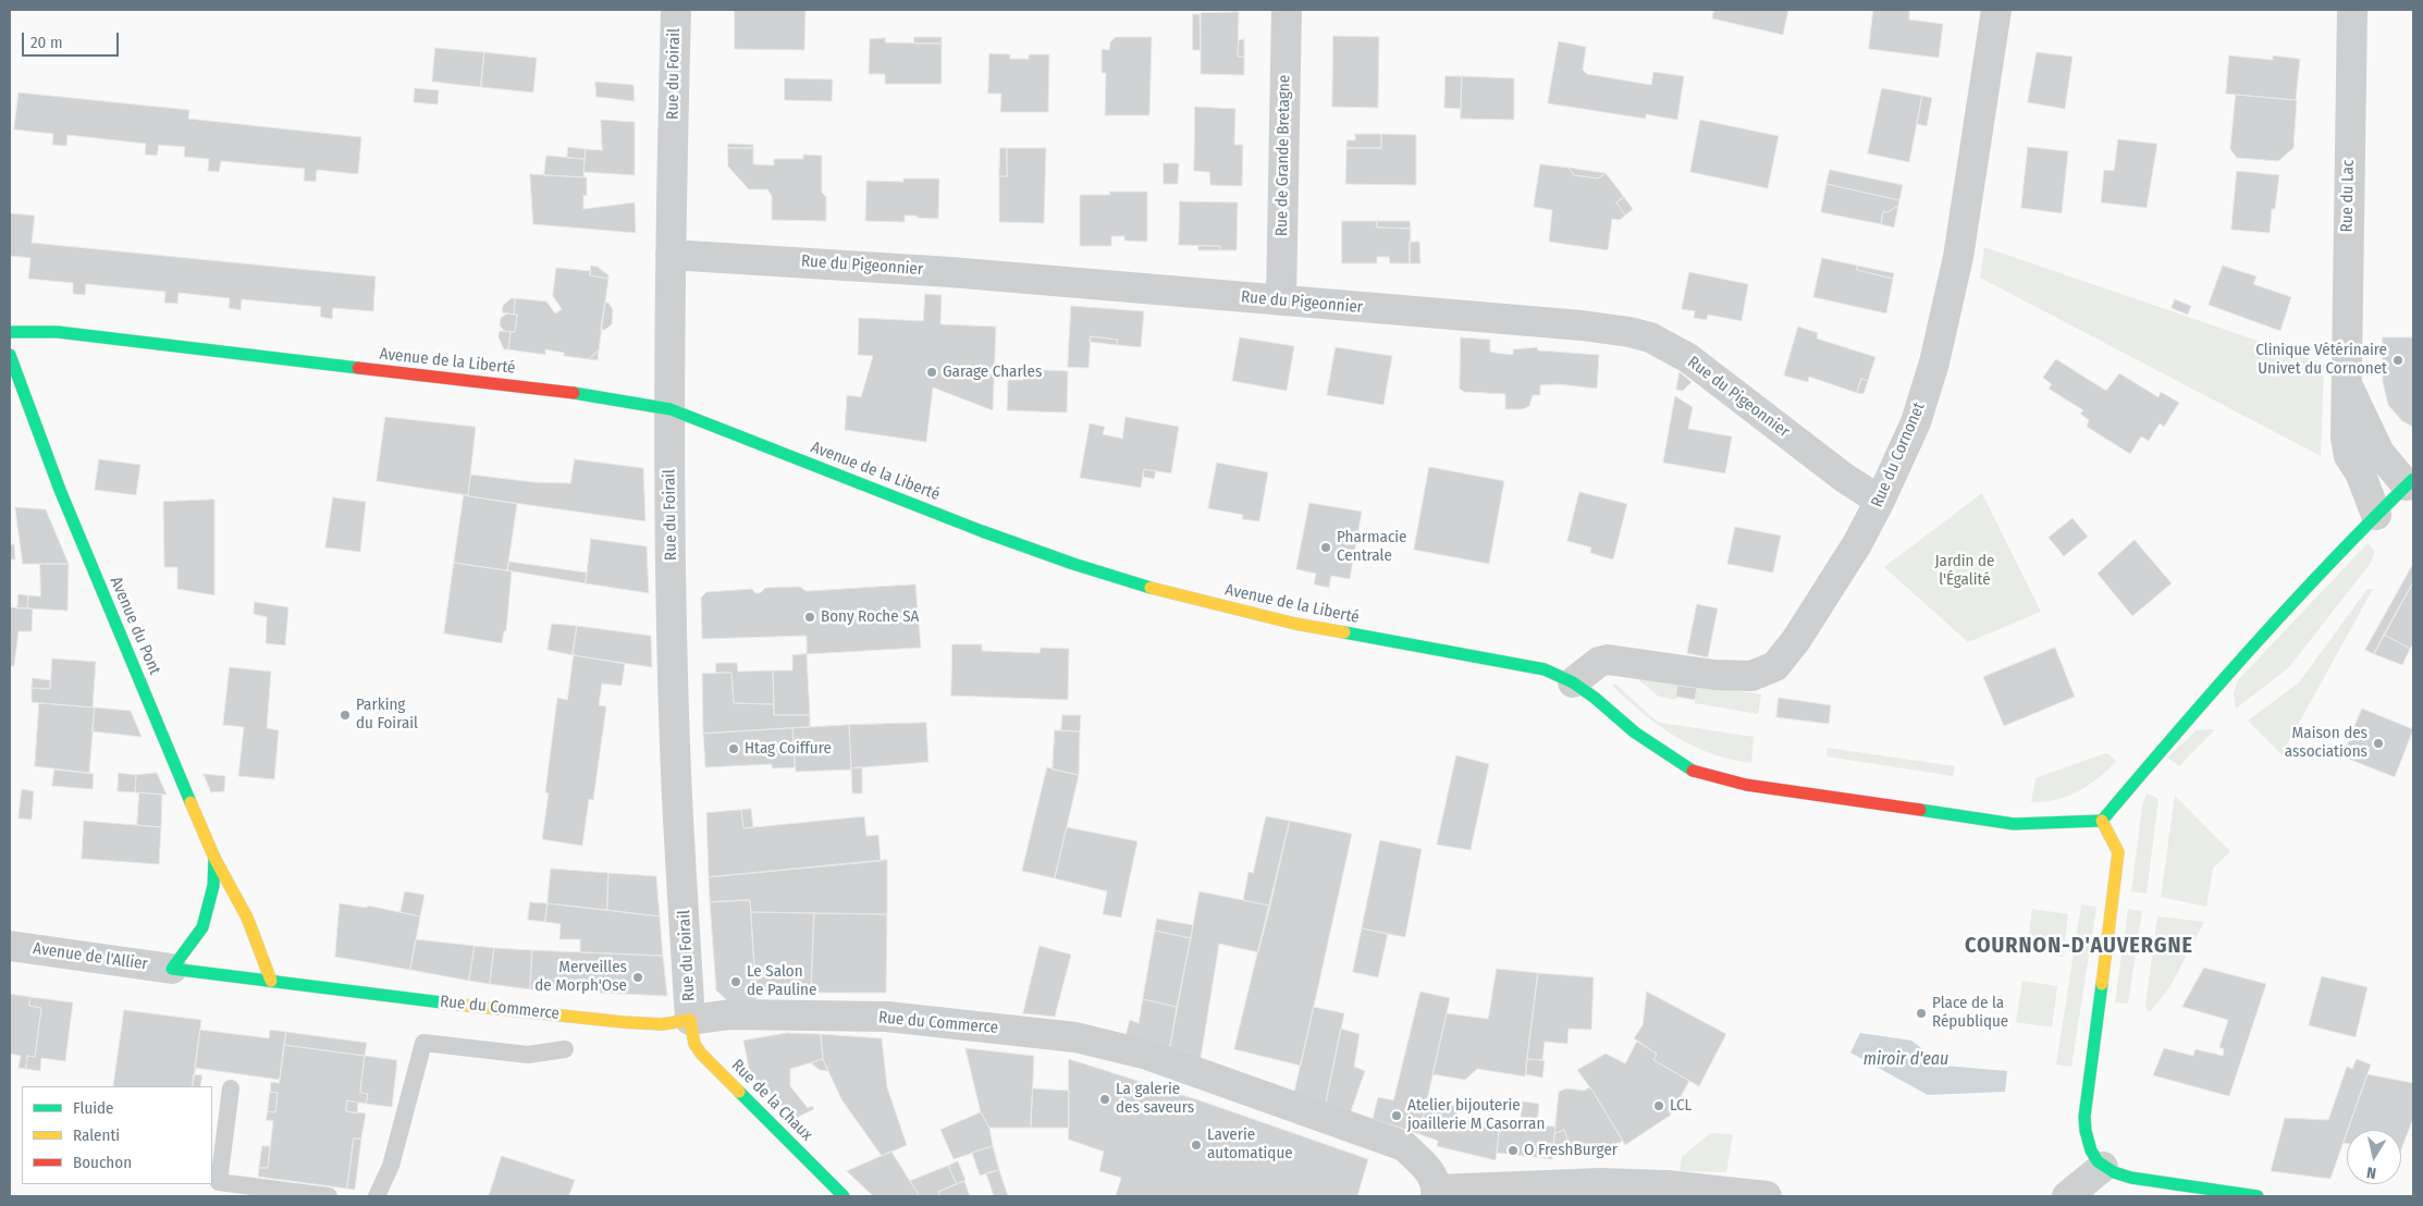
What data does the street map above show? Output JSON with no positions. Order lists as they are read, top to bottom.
{
  "streets": {
    "street": [
      "Rue du Foirail",
      "Rue de Grande Bretagne",
      "Rue du Lac",
      "Rue du Pigeonnier",
      "Avenue de la Liberté",
      "Rue du Cornonet",
      "Avenue du Pont",
      "Avenue de l'Allier",
      "Rue du Commerce",
      "Rue de la Chaux"
    ]
  },
  "crossings": [
    ["Rue du Foirail", "Rue du Pigeonnier"],
    ["Rue du Foirail", "Avenue de la Liberté"],
    ["Rue du Foirail", "Rue du Commerce"],
    ["Rue du Foirail", "Rue de la Chaux"],
    ["Rue de Grande Bretagne", "Rue du Pigeonnier"],
    ["Rue du Pigeonnier", "Rue du Cornonet"],
    ["Avenue de la Liberté", "Rue du Cornonet"],
    ["Avenue du Pont", "Avenue de l'Allier"],
    ["Avenue du Pont", "Rue du Commerce"],
    ["Avenue de l'Allier", "Rue du Commerce"],
    ["Rue du Commerce", "Rue de la Chaux"]
  ],
  "districts": ["COURNON-D'AUVERGNE"],
  "water": ["miroir d'eau"],
  "parks": ["Jardin de l'Égalité"],
  "places": [
    "Clinique Vétérinaire Univet du Cornonet",
    "Garage Charles",
    "Pharmacie Centrale",
    "Bony Roche SA",
    "Parking du Foirail",
    "Maison des associations",
    "Htag Coiffure",
    "Merveilles de Morph'Ose",
    "Le Salon de Pauline",
    "Place de la République",
    "La galerie des saveurs",
    "LCL",
    "Atelier bijouterie joaillerie M Casorran",
    "Laverie automatique",
    "O FreshBurger"
  ],
  "legend": ["Fluide", "Ralenti", "Bouchon"],
  "scale_bar": "20 m",
  "north": "bottom"
}
